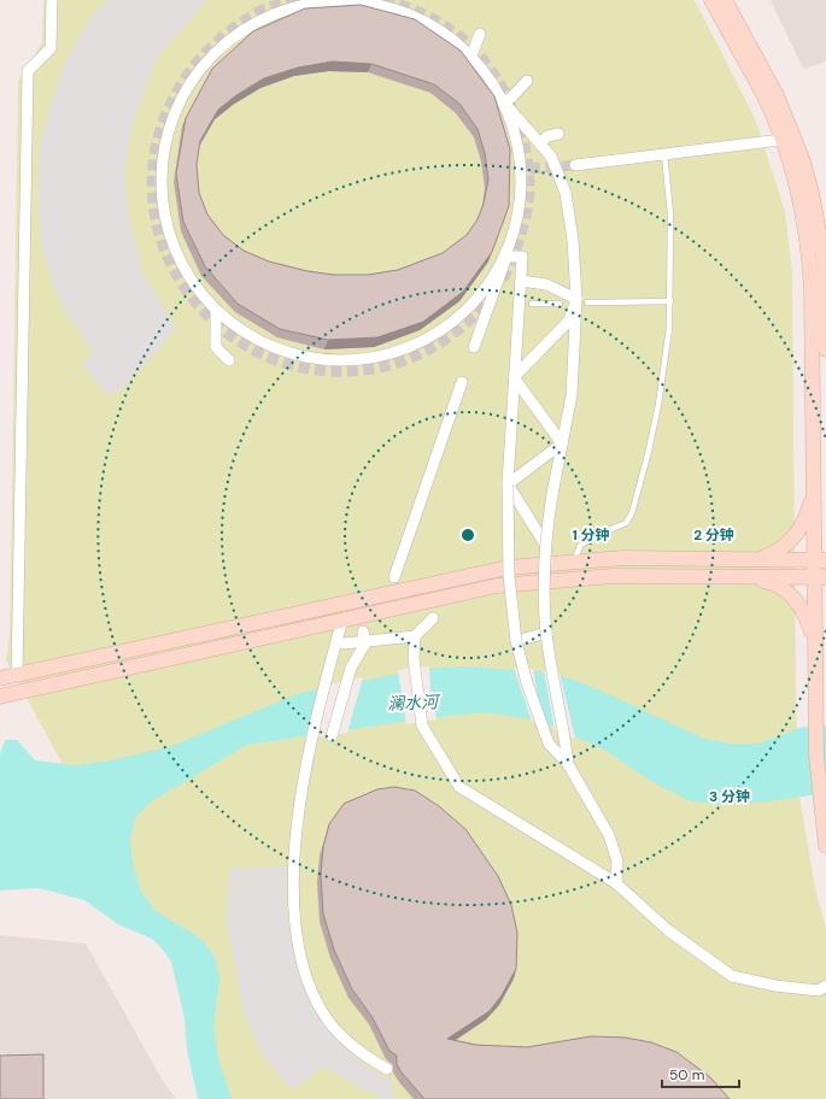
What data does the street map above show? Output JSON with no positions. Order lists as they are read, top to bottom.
{
  "water": ["澜水河"],
  "scale_bar": "50 m",
  "rings": ["1 分钟", "2 分钟", "3 分钟"]
}
